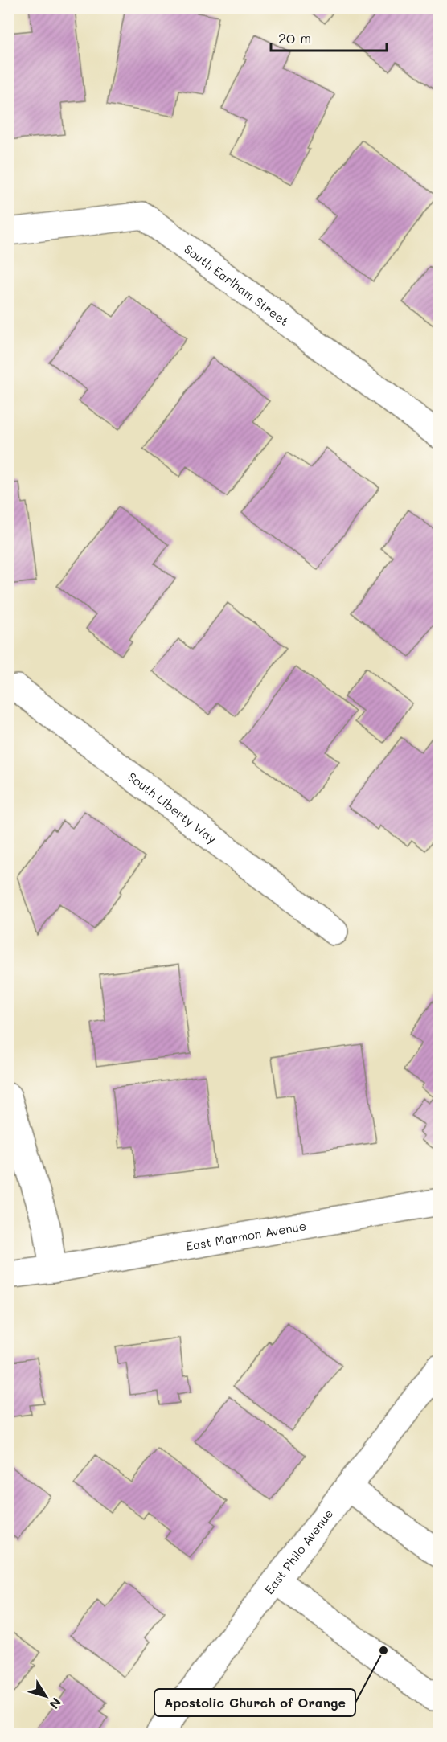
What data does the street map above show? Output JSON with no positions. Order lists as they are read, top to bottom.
{
  "streets": {
    "street": [
      "South Earlham Street",
      "South Liberty Way",
      "East Marmon Avenue",
      "East Philo Avenue"
    ]
  },
  "places": ["Apostolic Church of Orange"],
  "scale_bar": "20 m",
  "north": "bottom right"
}
